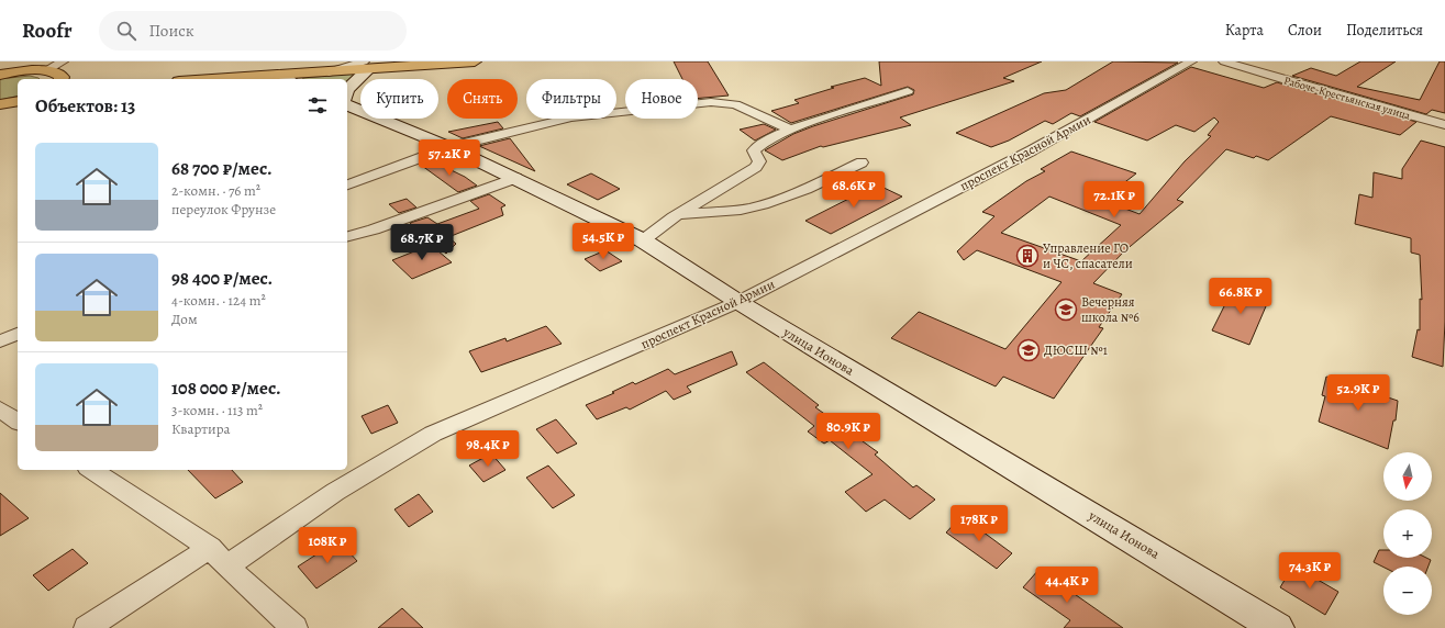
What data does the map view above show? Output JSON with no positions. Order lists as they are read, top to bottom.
{
  "streets": {
    "main road": ["улица Ионова"],
    "street": ["Рабоче-Крестьянская улица", "проспект Красной Армии"]
  },
  "crossings": [
    ["проспект Красной Армии", "улица Ионова"]
  ],
  "places": {
    "building": ["Управление ГО и ЧС, спасатели"],
    "school or university": ["Вечерняя школа №6", "ДЮСШ №1"]
  },
  "north": "bottom",
  "page": {
    "header": "Roofr",
    "search": "Поиск",
    "nav": ["Карта", "Слои", "Поделиться"],
    "chip": [
      "Купить",
      "Снять",
      "Фильтры",
      "Новое"
    ],
    "heading": "Объектов: 13",
    "list": [
      {
        "name": "68 700 ₽/мес.",
        "note": "2-комн. · 76 m² · переулок Фрунзе"
      },
      {
        "name": "98 400 ₽/мес.",
        "note": "4-комн. · 124 m² · Дом"
      },
      {
        "name": "108 000 ₽/мес.",
        "note": "3-комн. · 113 m² · Квартира"
      }
    ],
    "price": [
      "57.2K ₽",
      "68.6K ₽",
      "72.1K ₽",
      "54.5K ₽",
      "68.7K ₽",
      "66.8K ₽",
      "52.9K ₽",
      "80.9K ₽",
      "98.4K ₽",
      "178K ₽",
      "108K ₽",
      "74.3K ₽",
      "44.4K ₽"
    ],
    "map_buttons": ["+", "−"]
  }
}
